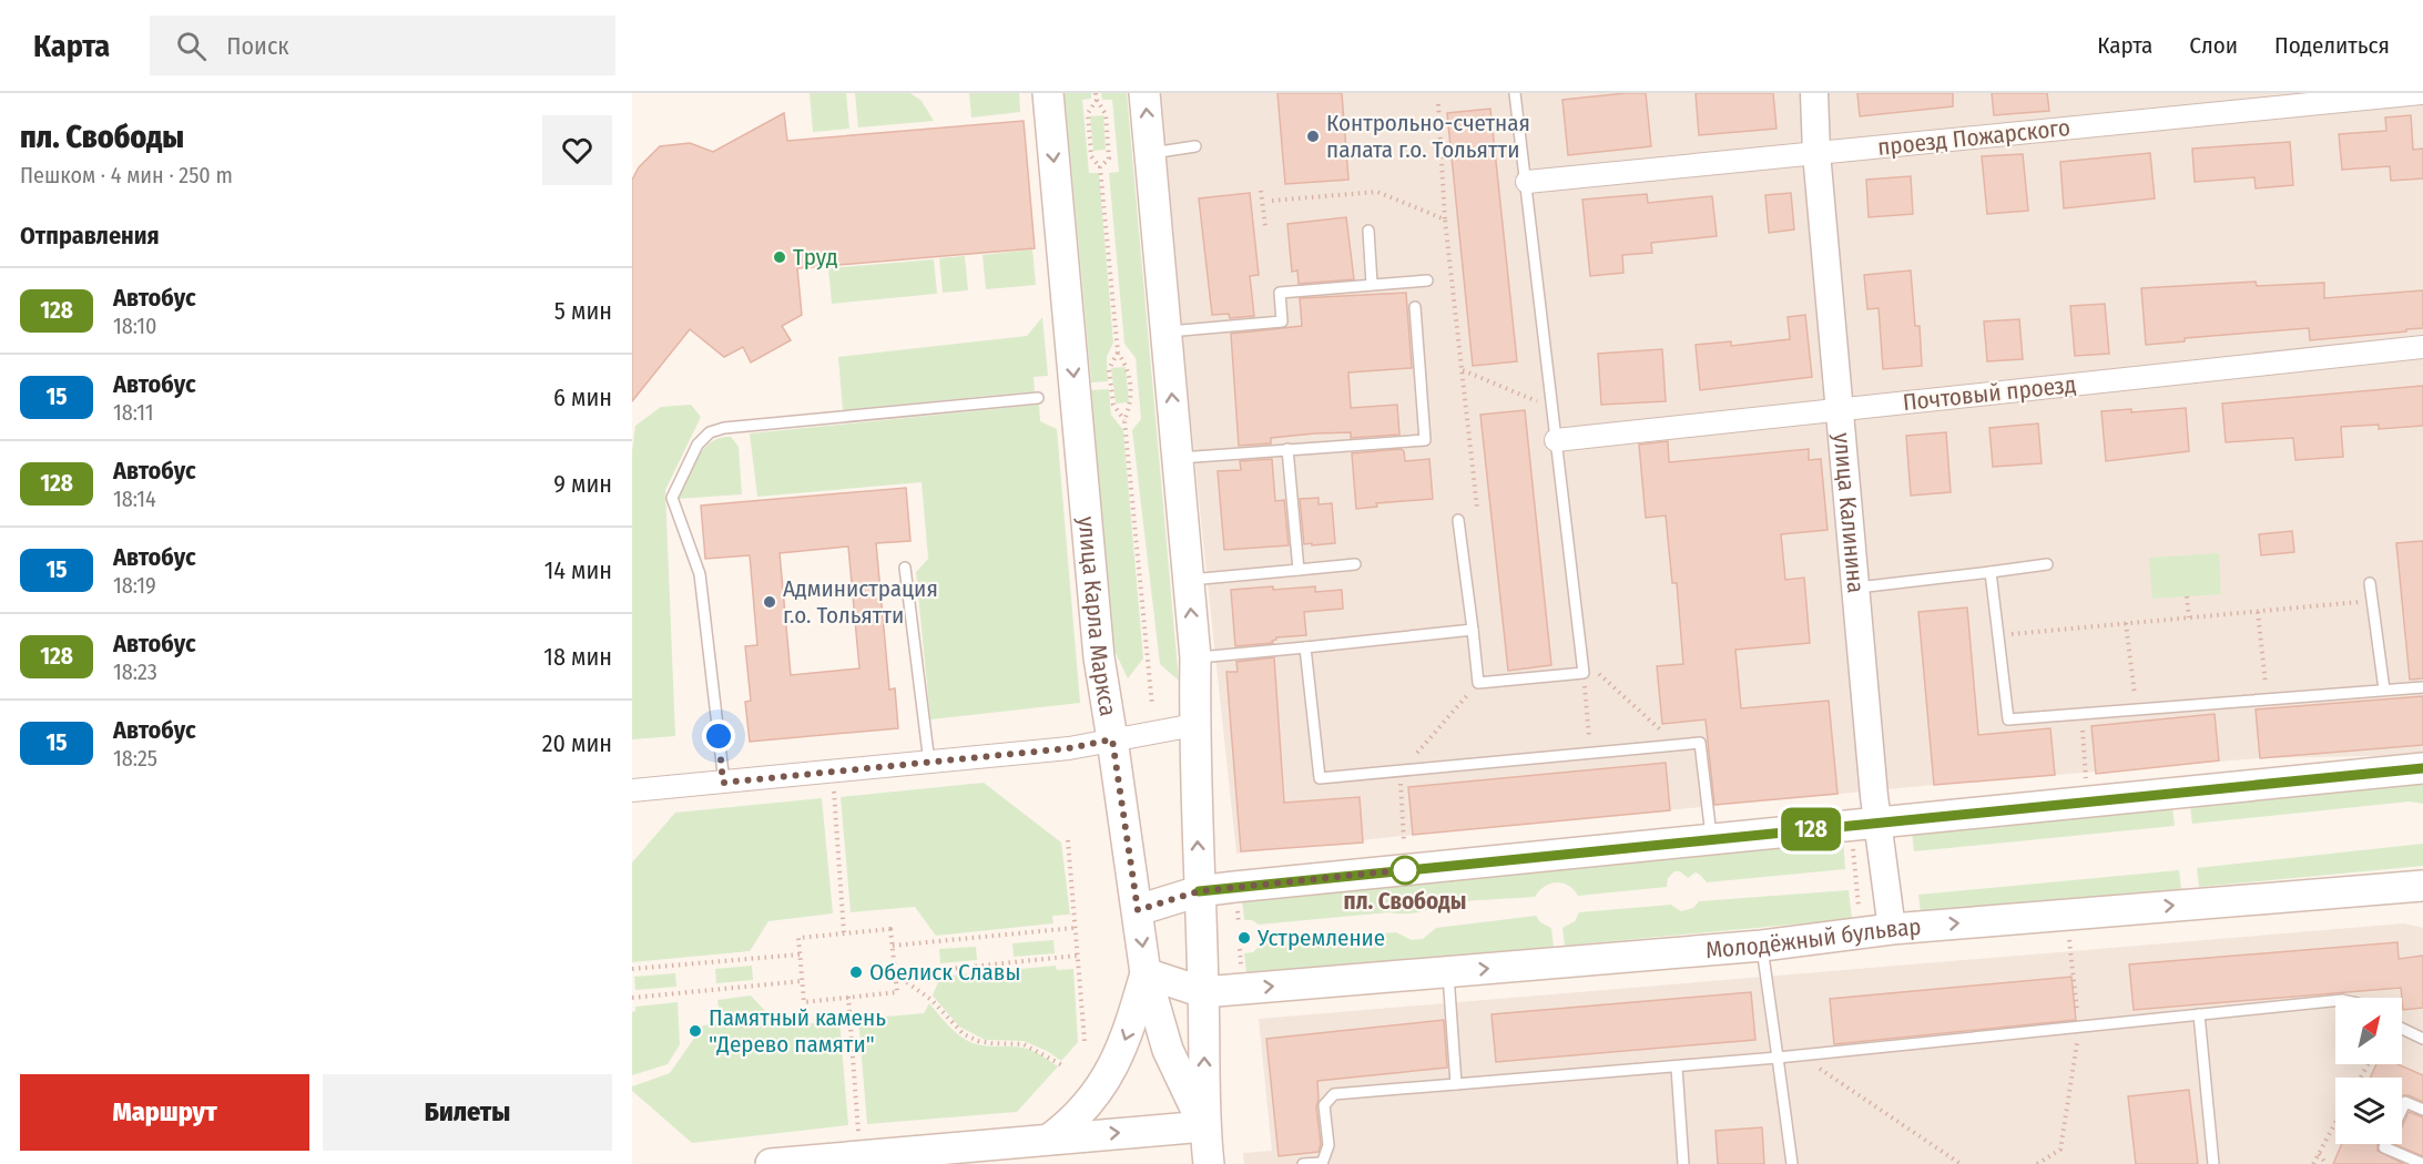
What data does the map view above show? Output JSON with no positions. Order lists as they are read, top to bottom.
{
  "streets": {
    "main road": ["улица Карла Маркса", "Молодёжный бульвар"],
    "street": ["проезд Пожарского", "Почтовый проезд", "улица Калинина"]
  },
  "crossings": [
    ["проезд Пожарского", "улица Калинина"],
    ["Почтовый проезд", "улица Калинина"],
    ["улица Калинина", "Молодёжный бульвар"],
    ["улица Карла Маркса", "Молодёжный бульвар"]
  ],
  "places": [
    "Контрольно-счетная палата г.о. Тольятти",
    "Труд",
    "Администрация г.о. Тольятти",
    "пл. Свободы",
    "Устремление",
    "Обелиск Славы",
    "Памятный камень \"Дерево памяти\""
  ],
  "lines": ["bus line 128"],
  "north": "top right",
  "page": {
    "header": "Карта",
    "search": "Поиск",
    "nav": ["Карта", "Слои", "Поделиться"],
    "heading": [
      ["пл. Свободы", "Пешком · 4 мин · 250 m"],
      "Отправления"
    ],
    "on_map": "128",
    "list": [
      {
        "mark": "128",
        "name": "Автобус",
        "note": "18:10",
        "value": "5 мин"
      },
      {
        "mark": "15",
        "name": "Автобус",
        "note": "18:11",
        "value": "6 мин"
      },
      {
        "mark": "128",
        "name": "Автобус",
        "note": "18:14",
        "value": "9 мин"
      },
      {
        "mark": "15",
        "name": "Автобус",
        "note": "18:19",
        "value": "14 мин"
      },
      {
        "mark": "128",
        "name": "Автобус",
        "note": "18:23",
        "value": "18 мин"
      },
      {
        "mark": "15",
        "name": "Автобус",
        "note": "18:25",
        "value": "20 мин"
      }
    ],
    "buttons": ["Маршрут", "Билеты"]
  }
}
